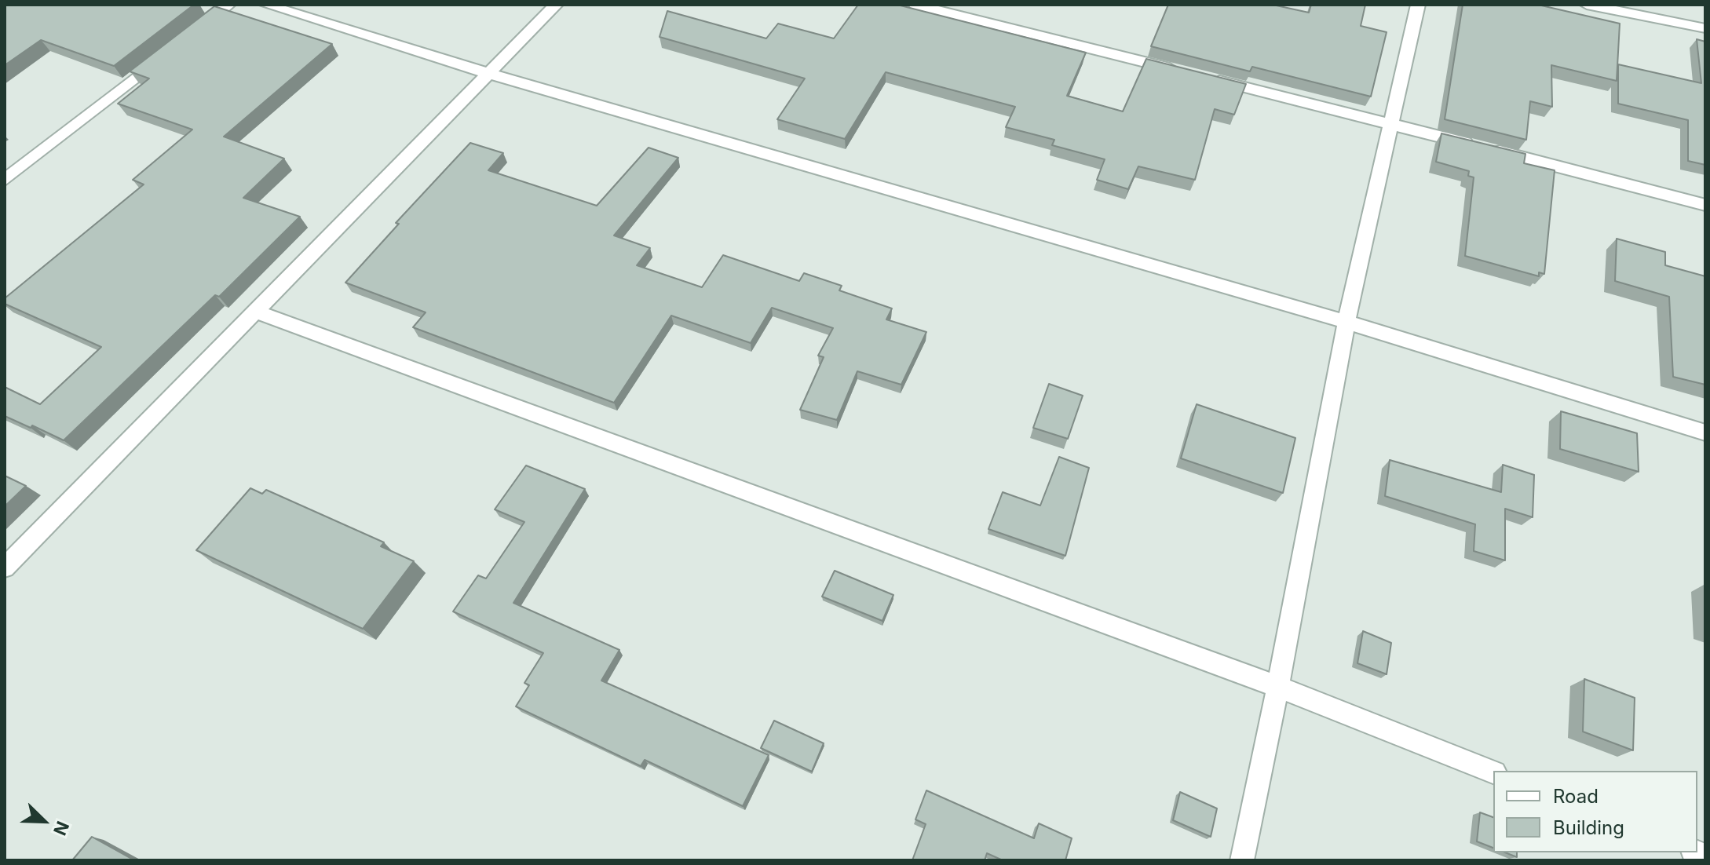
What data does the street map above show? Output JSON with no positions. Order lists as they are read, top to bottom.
{
  "legend": ["Road", "Building"],
  "north": "bottom right"
}
